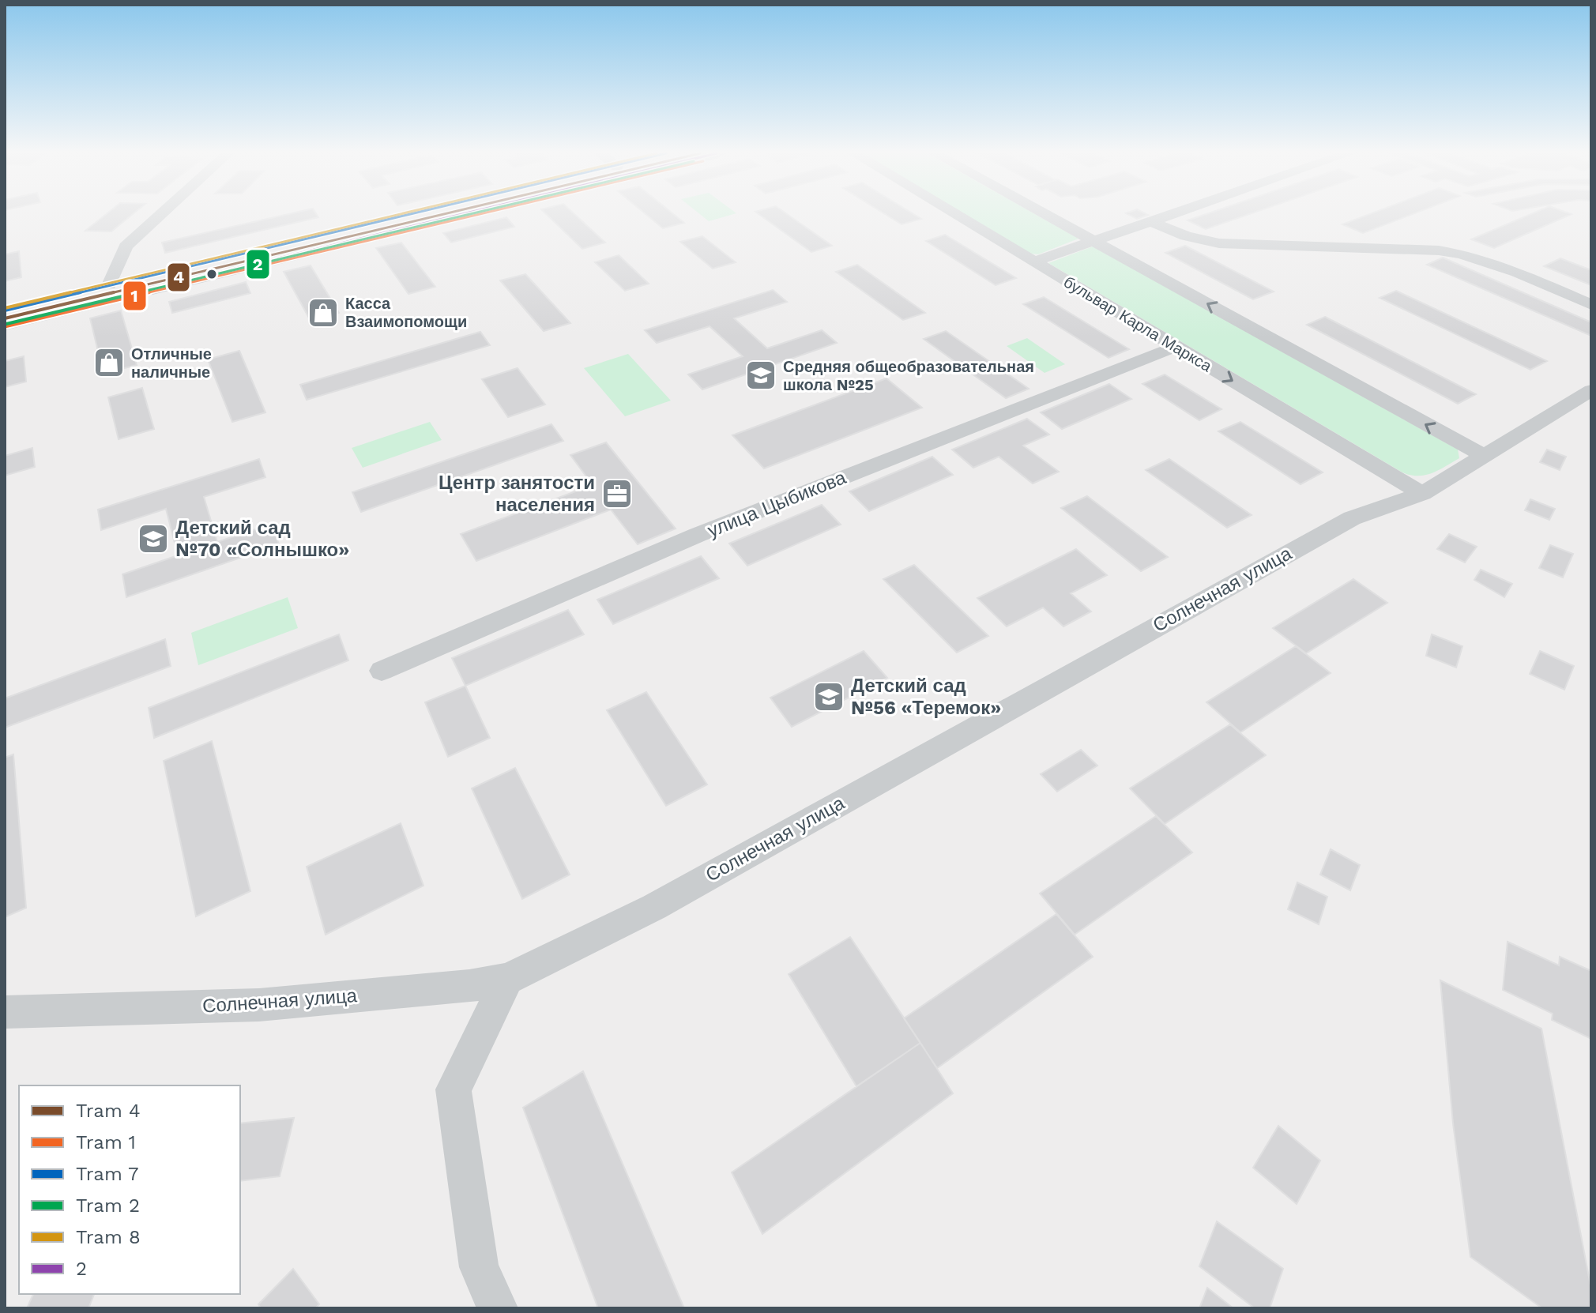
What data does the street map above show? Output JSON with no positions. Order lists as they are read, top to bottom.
{
  "streets": {
    "street": ["бульвар Карла Маркса", "улица Цыбикова", "Солнечная улица"]
  },
  "crossings": [
    ["бульвар Карла Маркса", "улица Цыбикова"],
    ["бульвар Карла Маркса", "Солнечная улица"]
  ],
  "places": {
    "shop": ["Касса Взаимопомощи", "Отличные наличные"],
    "school or university": ["Средняя общеобразовательная школа №25", "Детский сад №70 «Солнышко»", "Детский сад №56 «Теремок»"],
    "office": ["Центр занятости населения"]
  },
  "lines": [
    "tram line 4",
    "tram line 1",
    "tram line 7",
    "tram line 2",
    "tram line 8",
    "transit line 2"
  ],
  "legend": [
    "Tram 4",
    "Tram 1",
    "Tram 7",
    "Tram 2",
    "Tram 8",
    "2"
  ]
}
